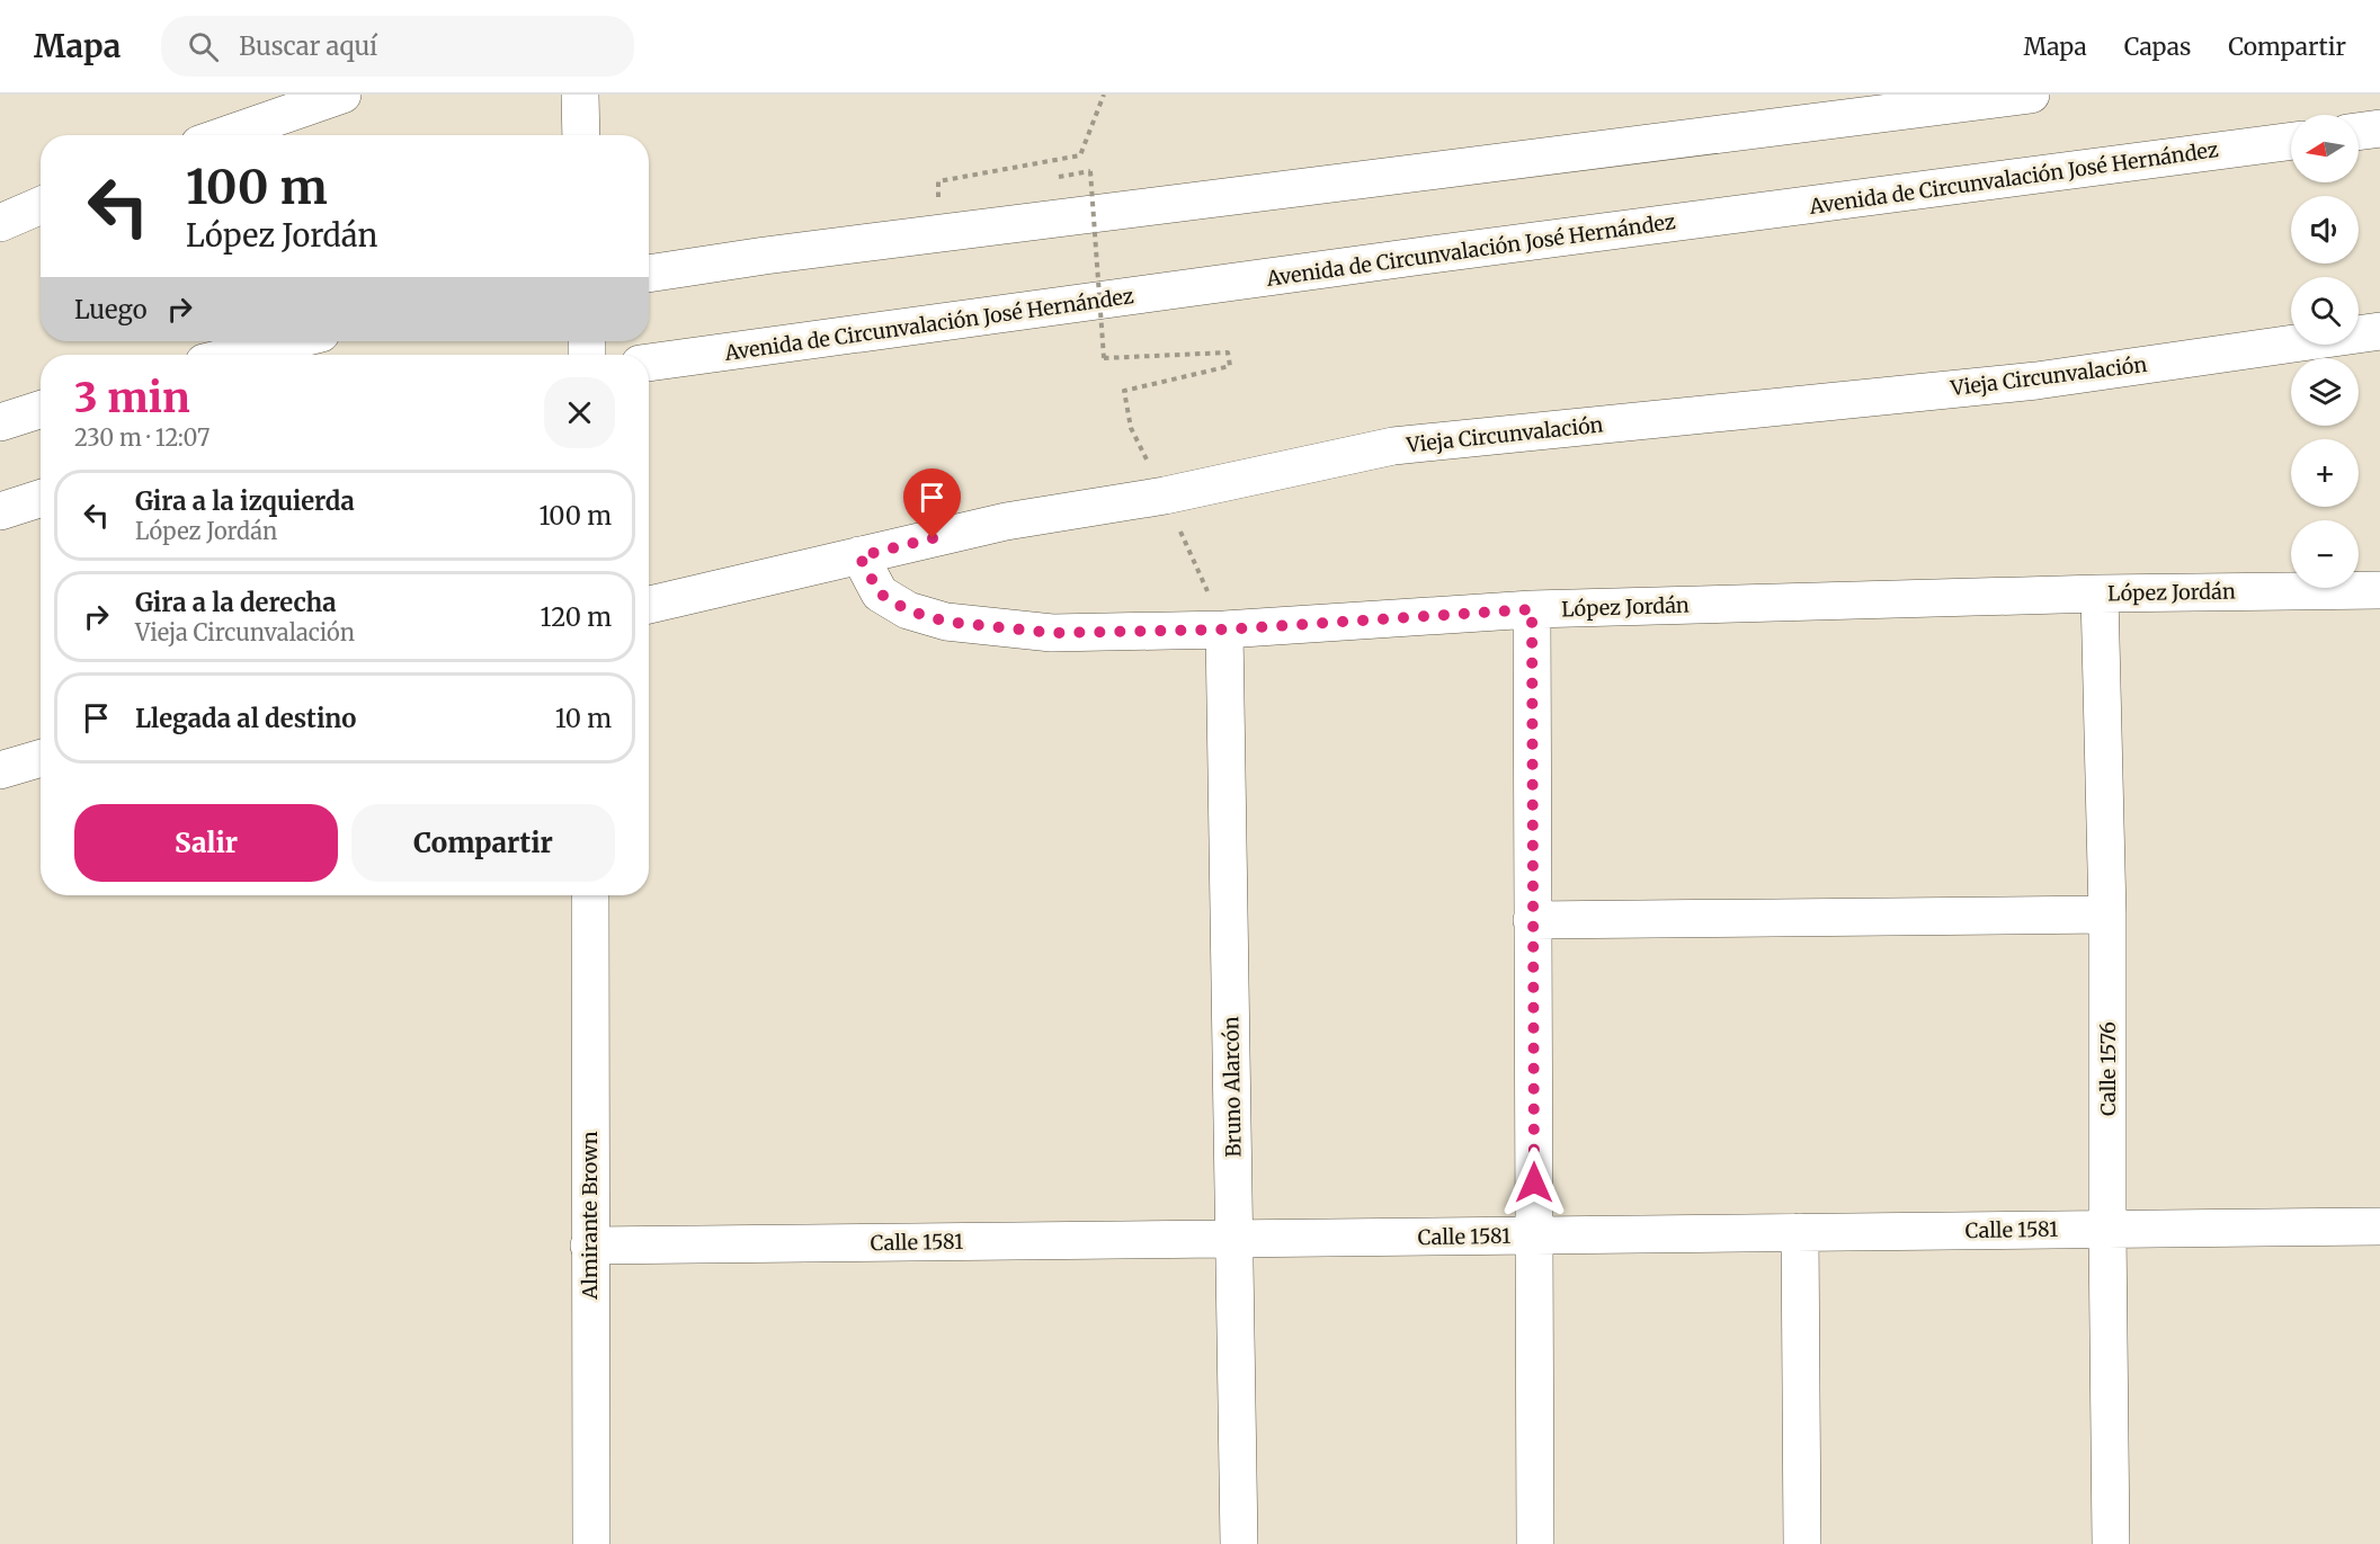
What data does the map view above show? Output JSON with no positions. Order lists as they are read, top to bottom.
{
  "streets": {
    "main road": [
      "Avenida de Circunvalación José Hernández",
      "Vieja Circunvalación",
      "López Jordán",
      "Calle 1576",
      "Bruno Alarcón",
      "Almirante Brown",
      "Calle 1581"
    ]
  },
  "crossings": [
    ["Vieja Circunvalación", "López Jordán"],
    ["López Jordán", "Calle 1576"],
    ["López Jordán", "Bruno Alarcón"],
    ["Calle 1576", "Calle 1581"],
    ["Bruno Alarcón", "Calle 1581"],
    ["Almirante Brown", "Calle 1581"]
  ],
  "north": "left",
  "page": {
    "header": "Mapa",
    "search": "Buscar aquí",
    "nav": ["Mapa", "Capas", "Compartir"],
    "map_buttons": ["+", "−"],
    "turn": ["100 m", "López Jordán"],
    "then": "Luego",
    "heading": ["3 min", "230 m · 12:07"],
    "list": [
      {
        "name": "Gira a la izquierda",
        "note": "López Jordán",
        "value": "100 m"
      },
      {
        "name": "Gira a la derecha",
        "note": "Vieja Circunvalación",
        "value": "120 m"
      },
      {
        "name": "Llegada al destino",
        "value": "10 m"
      }
    ],
    "buttons": ["Salir", "Compartir"]
  }
}
